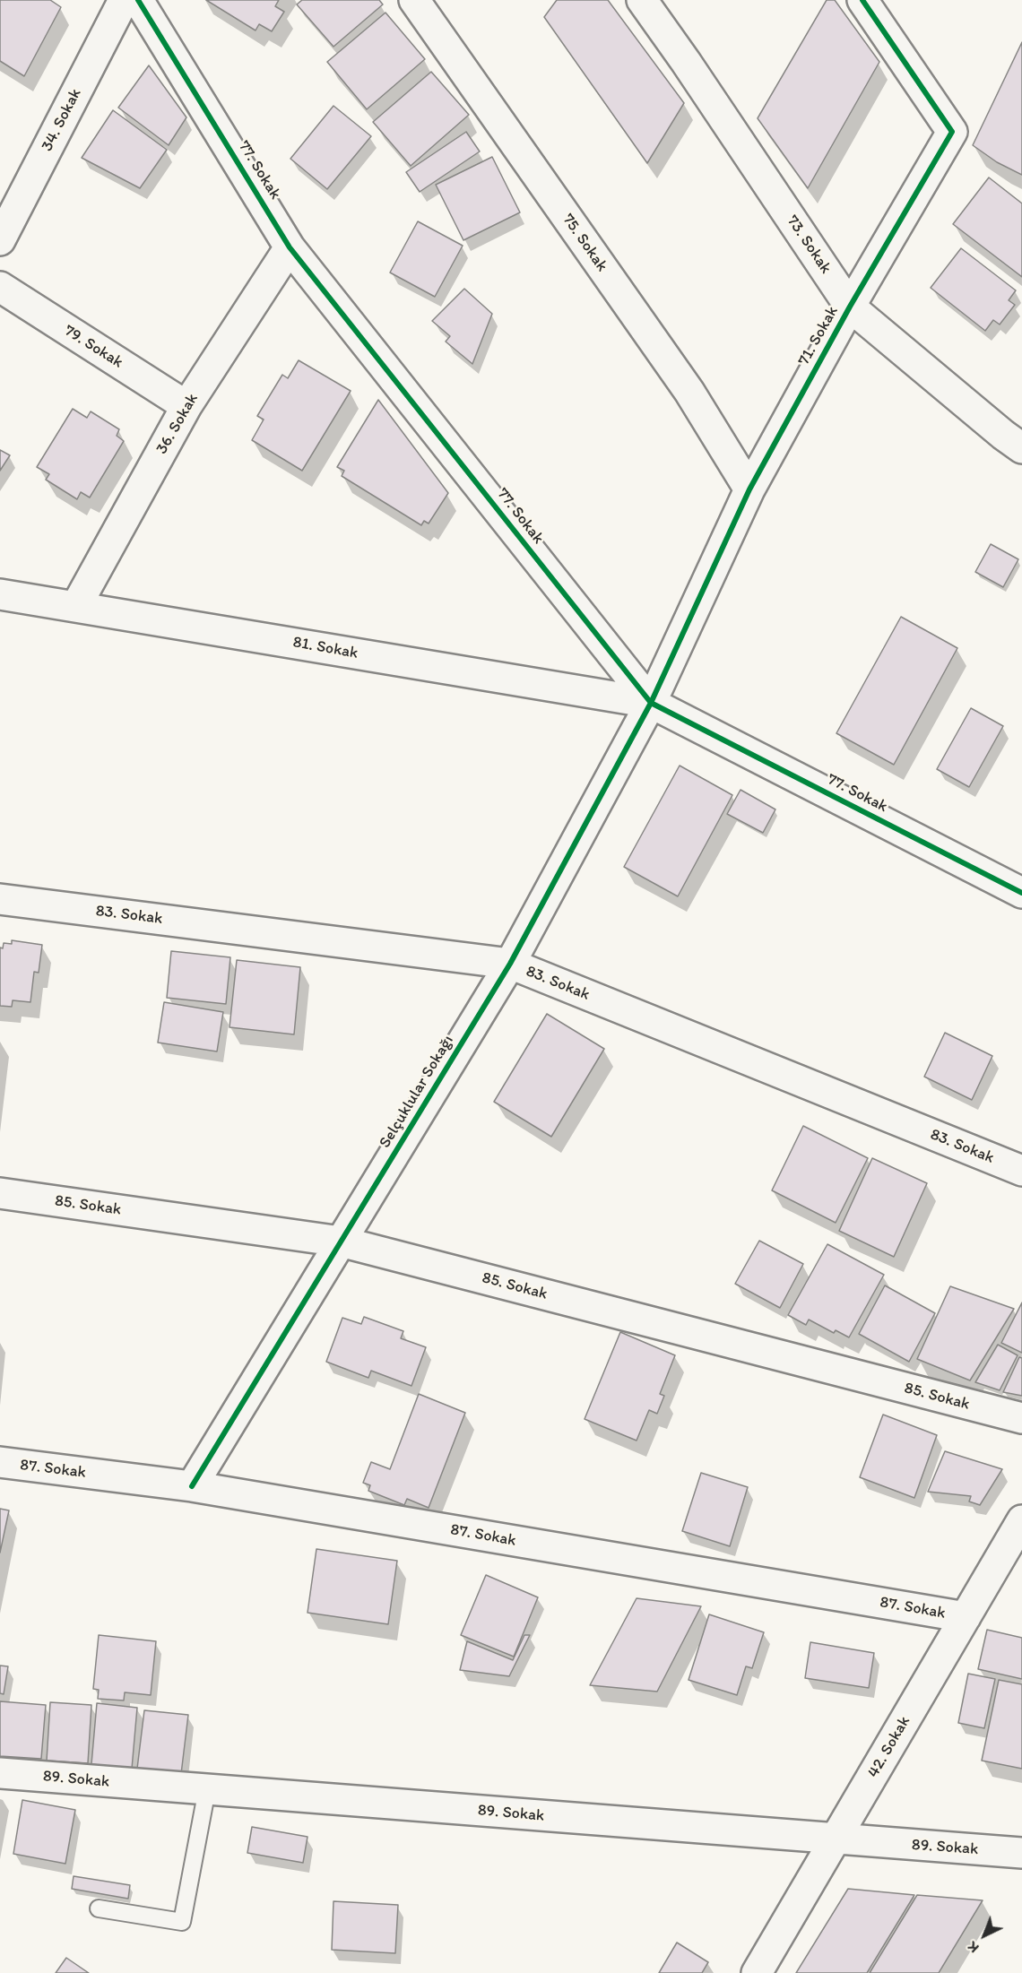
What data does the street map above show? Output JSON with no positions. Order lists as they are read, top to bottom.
{
  "streets": {
    "street": [
      "34. Sokak",
      "77. Sokak",
      "75. Sokak",
      "73. Sokak",
      "71. Sokak",
      "79. Sokak",
      "36. Sokak",
      "81. Sokak",
      "83. Sokak",
      "Selçuklular Sokağı",
      "85. Sokak",
      "87. Sokak",
      "42. Sokak",
      "89. Sokak"
    ]
  },
  "crossings": [
    ["77. Sokak", "71. Sokak"],
    ["77. Sokak", "36. Sokak"],
    ["77. Sokak", "81. Sokak"],
    ["77. Sokak", "Selçuklular Sokağı"],
    ["75. Sokak", "71. Sokak"],
    ["73. Sokak", "71. Sokak"],
    ["71. Sokak", "81. Sokak"],
    ["71. Sokak", "Selçuklular Sokağı"],
    ["79. Sokak", "36. Sokak"],
    ["36. Sokak", "81. Sokak"],
    ["81. Sokak", "Selçuklular Sokağı"],
    ["83. Sokak", "Selçuklular Sokağı"],
    ["Selçuklular Sokağı", "85. Sokak"],
    ["Selçuklular Sokağı", "87. Sokak"],
    ["87. Sokak", "42. Sokak"],
    ["42. Sokak", "89. Sokak"]
  ],
  "north": "bottom left"
}
